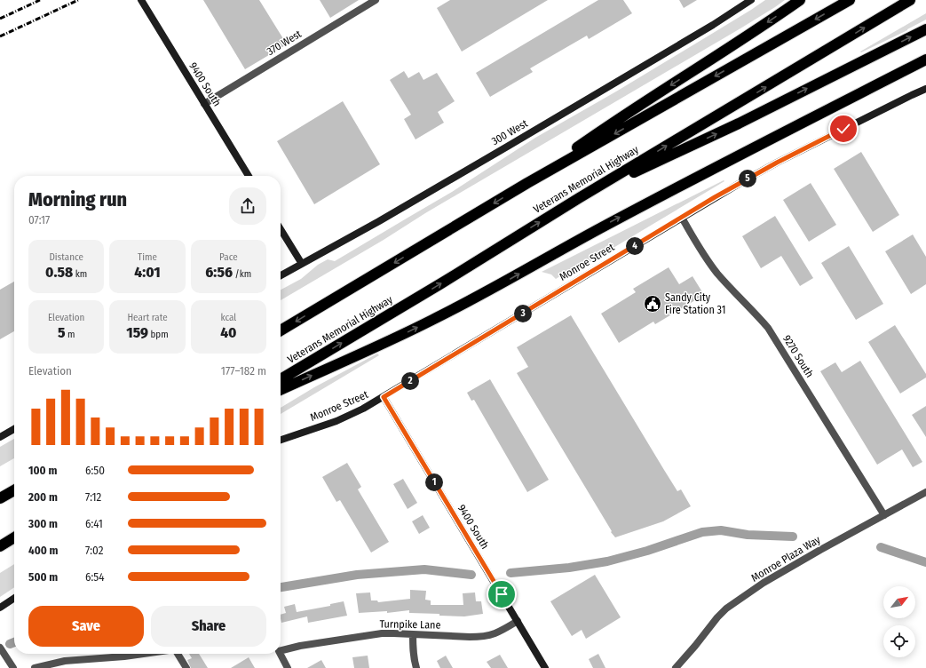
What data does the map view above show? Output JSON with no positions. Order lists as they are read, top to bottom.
{
  "streets": {
    "highway": ["Veterans Memorial Highway"],
    "street": [
      "370 West",
      "9400 South",
      "300 West",
      "Monroe Street",
      "9270 South",
      "Monroe Plaza Way",
      "Turnpike Lane"
    ]
  },
  "crossings": [
    ["370 West", "9400 South"],
    ["9400 South", "Monroe Street"],
    ["9400 South", "Turnpike Lane"],
    ["Monroe Street", "9270 South"],
    ["9270 South", "Monroe Plaza Way"]
  ],
  "places": {
    "public building": ["Sandy City Fire Station 31"]
  },
  "north": "top right",
  "page": {
    "pins": [
      "5",
      "4",
      "3",
      "2",
      "1"
    ],
    "heading": ["Morning run", "07:17"],
    "stats": [
      ["Distance", "0.58 km"],
      ["Time", "4:01"],
      ["Pace", "6:56 /km"],
      ["Elevation", "5 m"],
      ["Heart rate", "159 bpm"],
      ["kcal", "40"]
    ],
    "chart": ["Elevation", "177–182 m"],
    "list": [
      {
        "name": "100 m",
        "note": "6:50"
      },
      {
        "name": "200 m",
        "note": "7:12"
      },
      {
        "name": "300 m",
        "note": "6:41"
      },
      {
        "name": "400 m",
        "note": "7:02"
      },
      {
        "name": "500 m",
        "note": "6:54"
      }
    ],
    "buttons": ["Save", "Share"]
  }
}
